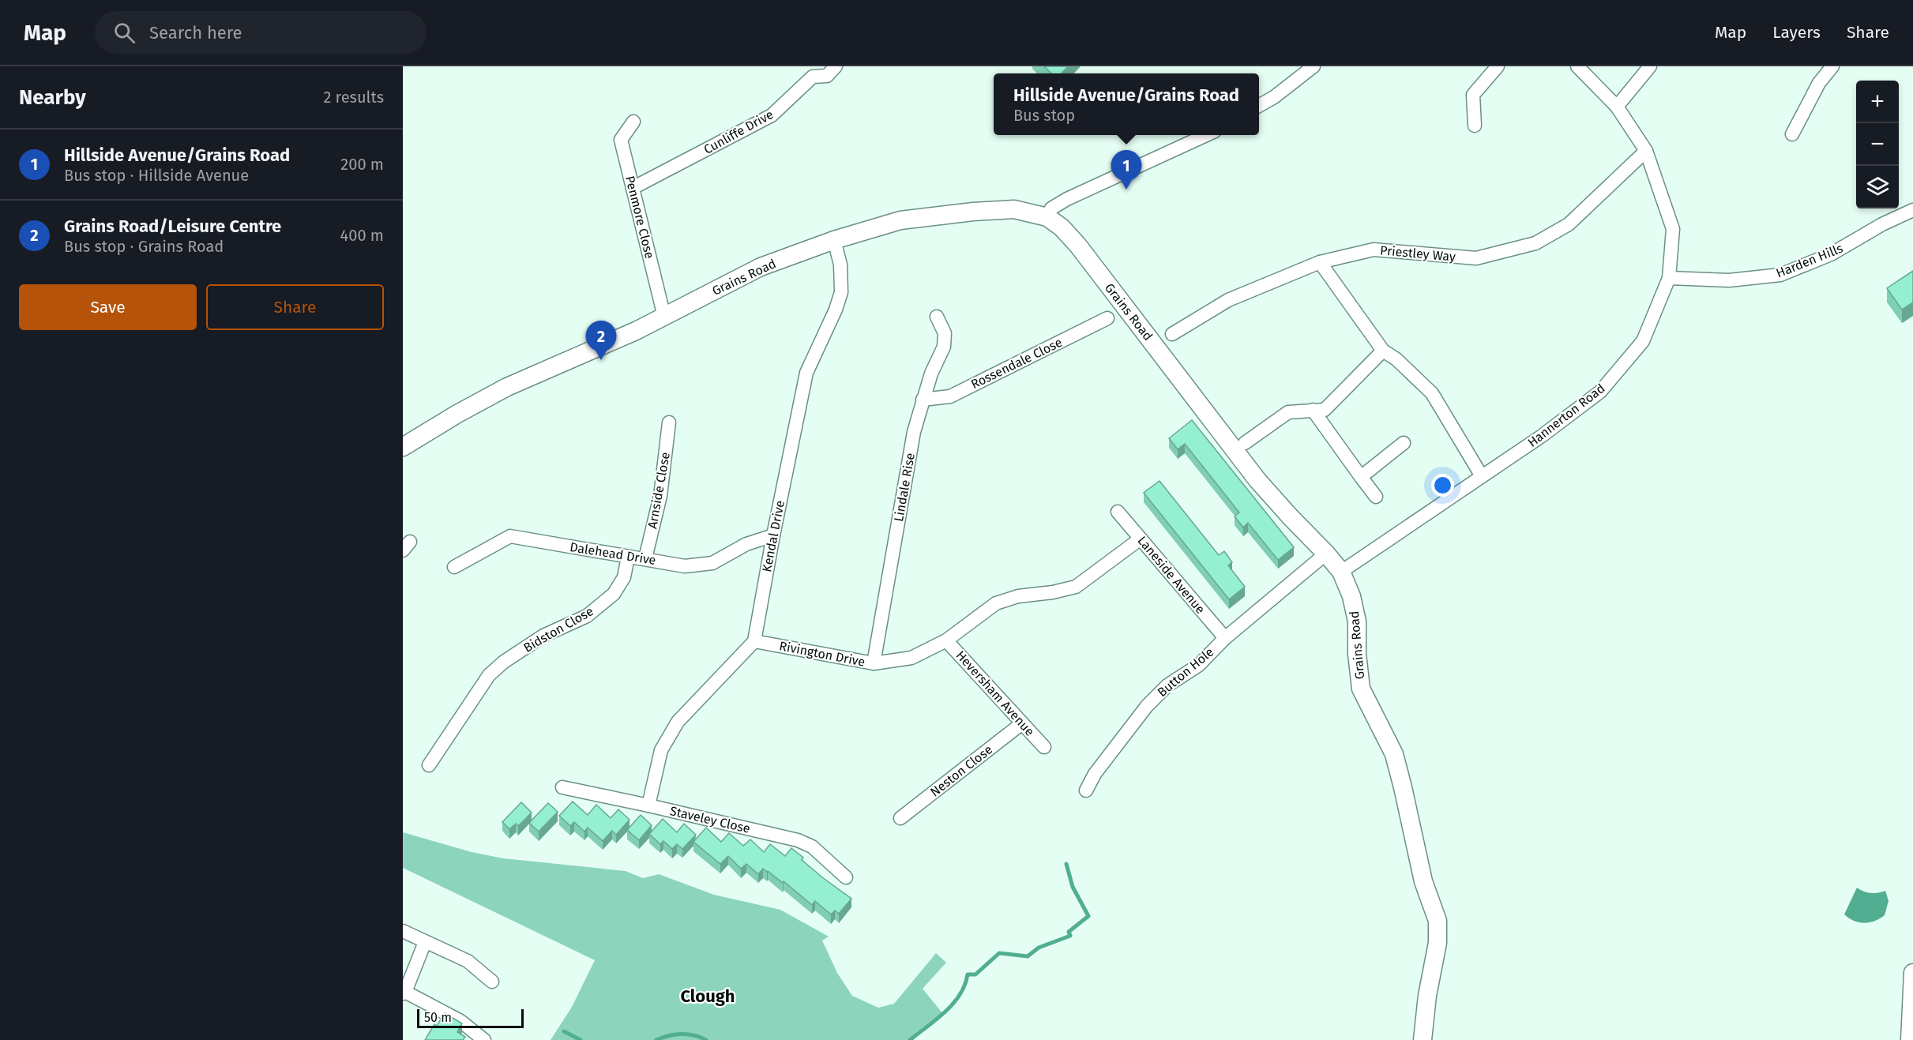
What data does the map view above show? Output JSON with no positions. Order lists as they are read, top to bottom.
{
  "streets": {
    "street": [
      "Cunliffe Drive",
      "Penmore Close",
      "Priestley Way",
      "Harden Hills",
      "Grains Road",
      "Rossendale Close",
      "Hannerton Road",
      "Lindale Rise",
      "Arnside Close",
      "Kendal Drive",
      "Dalehead Drive",
      "Laneside Avenue",
      "Bidston Close",
      "Rivington Drive",
      "Button Hole",
      "Heversham Avenue",
      "Neston Close",
      "Staveley Close"
    ]
  },
  "crossings": [
    ["Cunliffe Drive", "Penmore Close"],
    ["Penmore Close", "Grains Road"],
    ["Priestley Way", "Hannerton Road"],
    ["Harden Hills", "Hannerton Road"],
    ["Grains Road", "Hannerton Road"],
    ["Grains Road", "Kendal Drive"],
    ["Grains Road", "Button Hole"],
    ["Rossendale Close", "Lindale Rise"],
    ["Lindale Rise", "Rivington Drive"],
    ["Arnside Close", "Dalehead Drive"],
    ["Kendal Drive", "Dalehead Drive"],
    ["Kendal Drive", "Rivington Drive"],
    ["Dalehead Drive", "Bidston Close"],
    ["Laneside Avenue", "Rivington Drive"],
    ["Laneside Avenue", "Button Hole"],
    ["Rivington Drive", "Heversham Avenue"],
    ["Heversham Avenue", "Neston Close"]
  ],
  "districts": ["Clough"],
  "scale_bar": "50 m",
  "page": {
    "header": "Map",
    "search": "Search here",
    "nav": ["Map", "Layers", "Share"],
    "heading": ["Nearby", "2 results"],
    "popup": ["Hillside Avenue/Grains Road", "Bus stop"],
    "map_buttons": ["+", "−"],
    "list": [
      {
        "mark": "1",
        "name": "Hillside Avenue/Grains Road",
        "note": "Bus stop · Hillside Avenue",
        "value": "200 m"
      },
      {
        "mark": "2",
        "name": "Grains Road/Leisure Centre",
        "note": "Bus stop · Grains Road",
        "value": "400 m"
      }
    ],
    "pins": ["1", "2"],
    "buttons": ["Save", "Share"],
    "scale": "50 m"
  }
}
